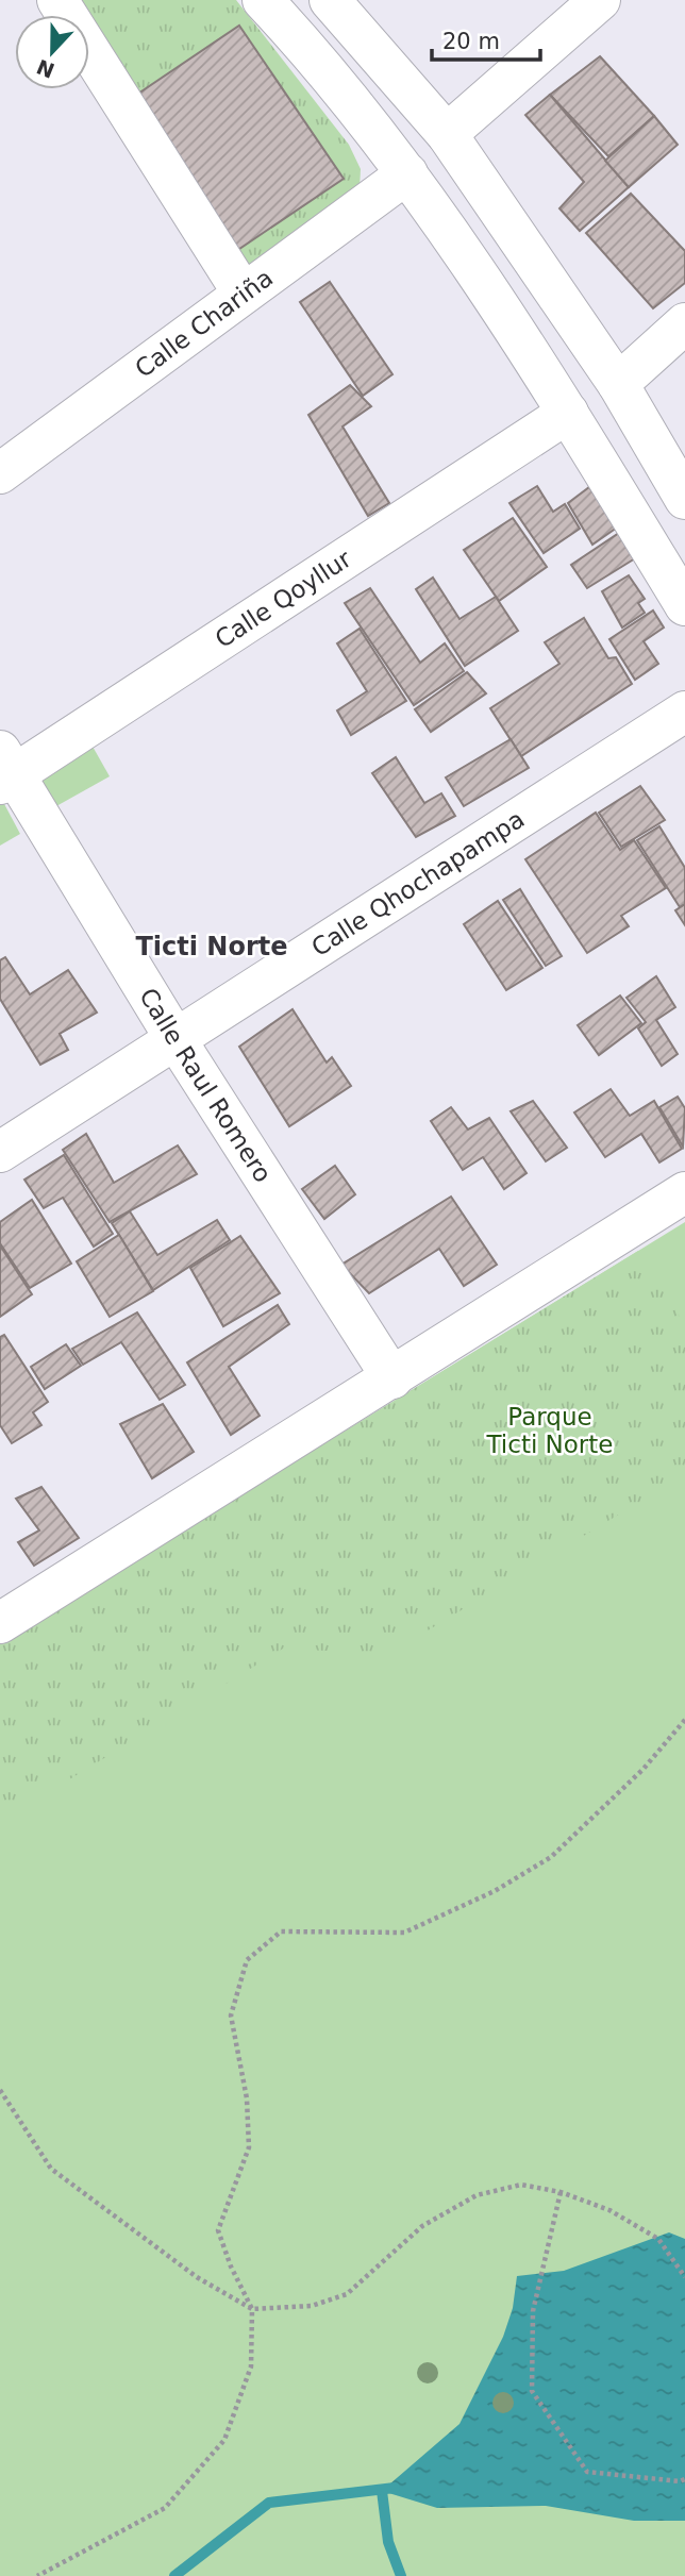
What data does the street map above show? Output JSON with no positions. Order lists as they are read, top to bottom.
{
  "streets": {
    "street": [
      "Calle Chariña",
      "Calle Qoyllur",
      "Calle Qhochapampa",
      "Calle Raul Romero"
    ]
  },
  "crossings": [
    ["Calle Qoyllur", "Calle Raul Romero"],
    ["Calle Qhochapampa", "Calle Raul Romero"]
  ],
  "districts": ["Ticti Norte"],
  "parks": ["Parque Ticti Norte"],
  "scale_bar": "20 m",
  "north": "bottom"
}
